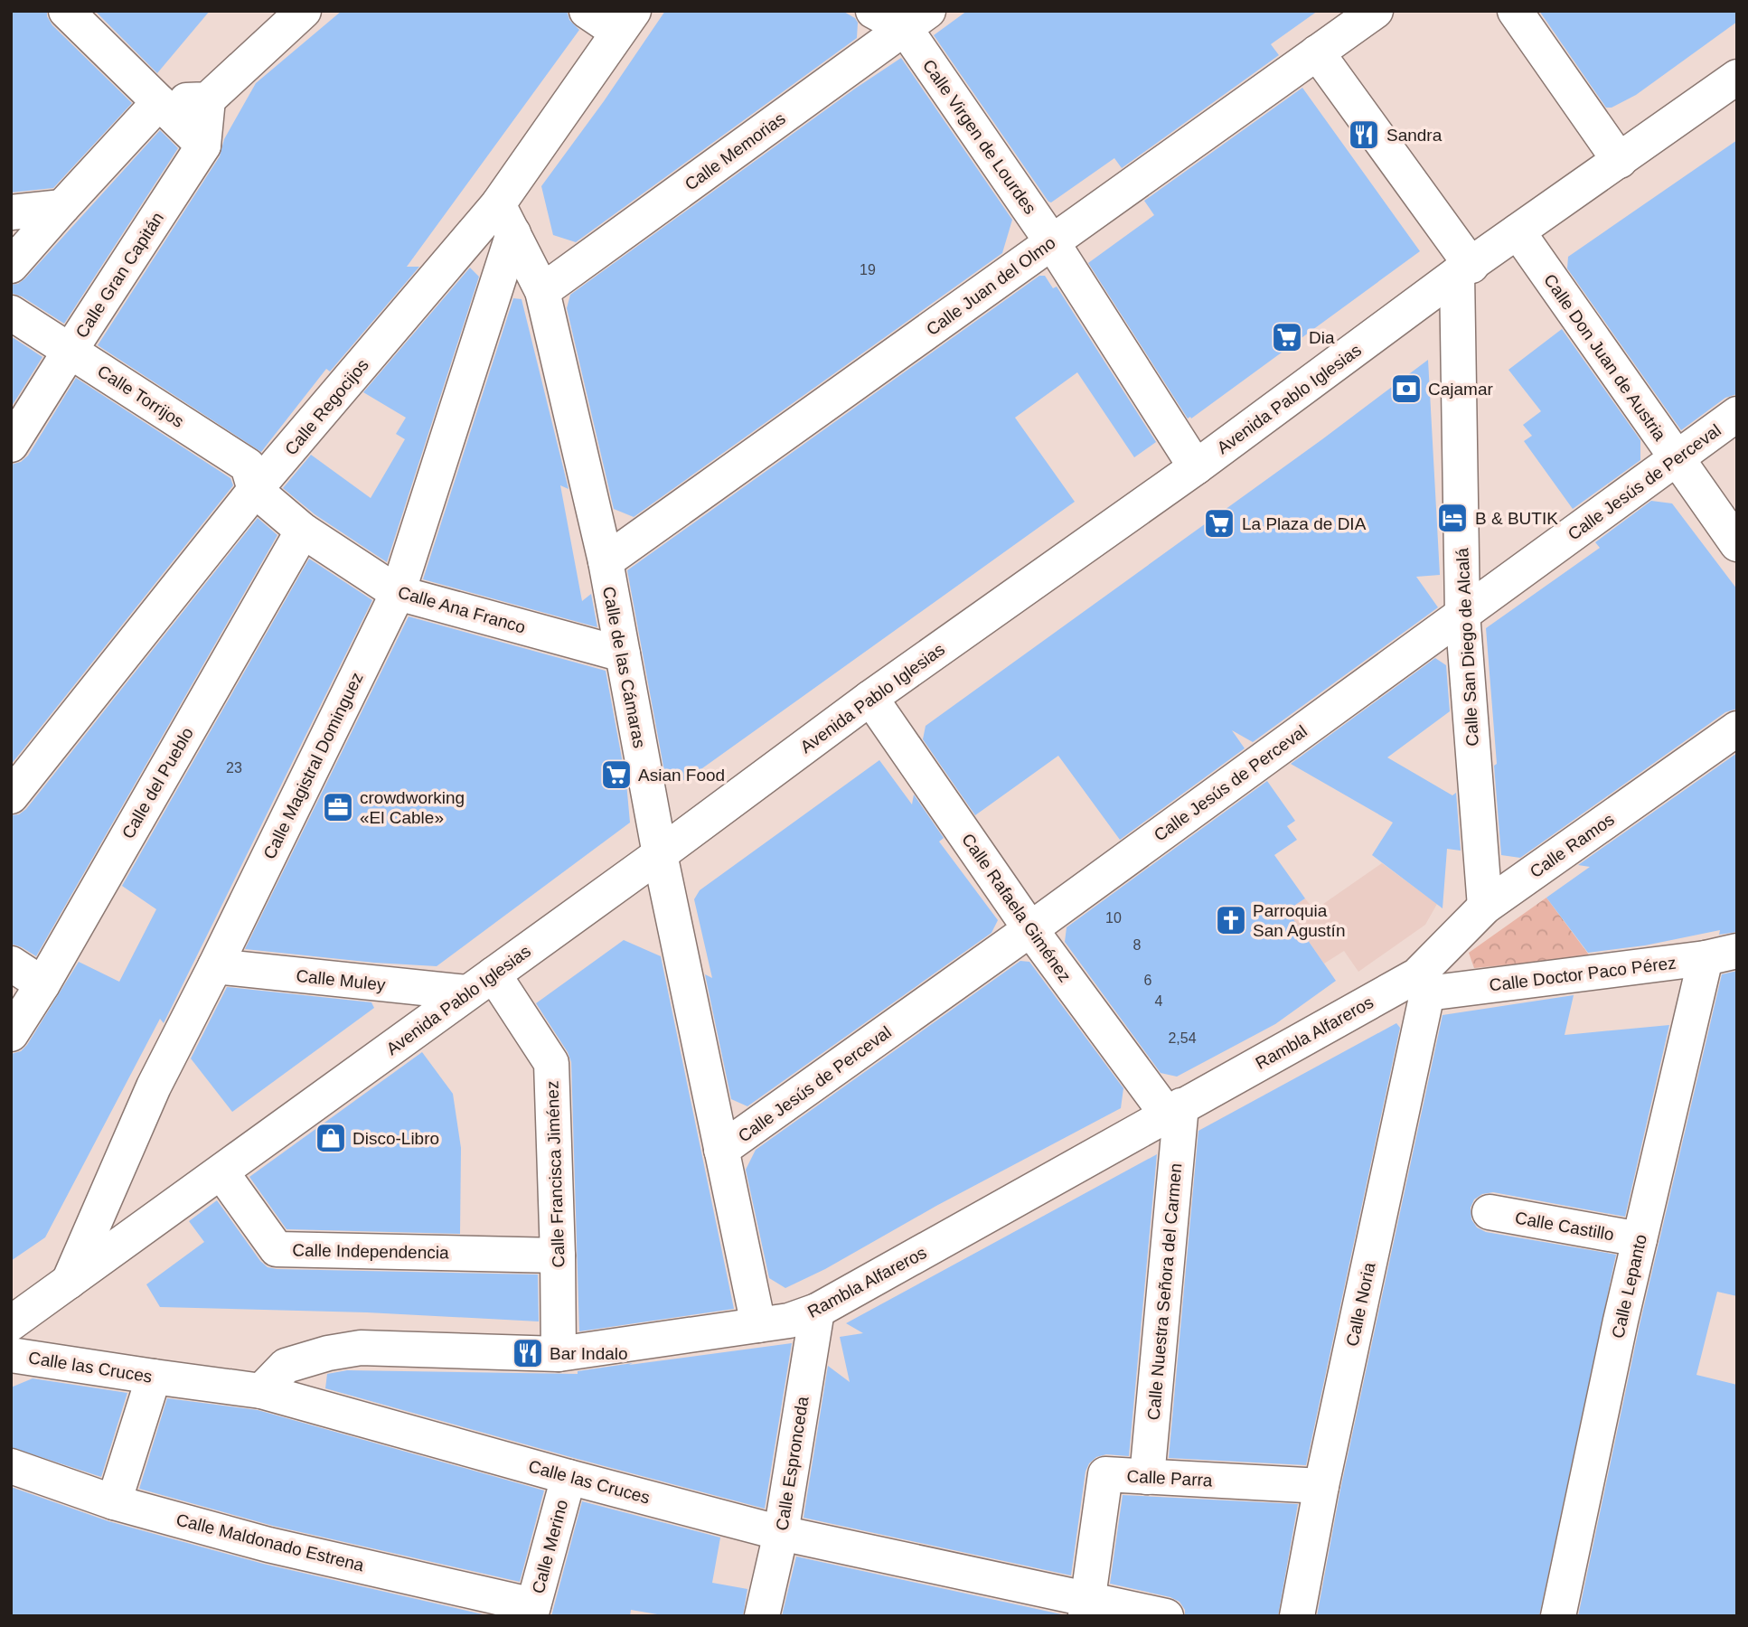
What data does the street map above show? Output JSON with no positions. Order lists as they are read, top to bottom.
{
  "streets": {
    "street": [
      "Calle Virgen de Lourdes",
      "Calle Memorias",
      "Calle Gran Capitán",
      "Calle Juan del Olmo",
      "Calle Don Juan de Austria",
      "Calle Torrijos",
      "Avenida Pablo Iglesias",
      "Calle Regocijos",
      "Calle Jesús de Perceval",
      "Calle Ana Franco",
      "Calle San Diego de Alcalá",
      "Calle de las Cámaras",
      "Calle Magistral Dominguez",
      "Calle del Pueblo",
      "Calle Ramos",
      "Calle Rafaela Giménez",
      "Calle Doctor Paco Pérez",
      "Calle Muley",
      "Rambla Alfareros",
      "Calle Francisca Jiménez",
      "Calle Castillo",
      "Calle Independencia",
      "Calle Lepanto",
      "Calle Nuestra Señora del Carmen",
      "Calle Noria",
      "Calle las Cruces",
      "Calle Espronceda",
      "Calle Parra",
      "Calle Maldonado Estrena",
      "Calle Merino"
    ]
  },
  "crossings": [
    ["Calle Virgen de Lourdes", "Calle Memorias"],
    ["Calle Virgen de Lourdes", "Calle Juan del Olmo"],
    ["Calle Virgen de Lourdes", "Avenida Pablo Iglesias"],
    ["Calle Memorias", "Calle de las Cámaras"],
    ["Calle Gran Capitán", "Calle Torrijos"],
    ["Calle Juan del Olmo", "Calle de las Cámaras"],
    ["Calle Don Juan de Austria", "Avenida Pablo Iglesias"],
    ["Calle Don Juan de Austria", "Calle Jesús de Perceval"],
    ["Calle Torrijos", "Calle Regocijos"],
    ["Calle Torrijos", "Calle Ana Franco"],
    ["Avenida Pablo Iglesias", "Calle San Diego de Alcalá"],
    ["Avenida Pablo Iglesias", "Calle de las Cámaras"],
    ["Avenida Pablo Iglesias", "Calle Magistral Dominguez"],
    ["Avenida Pablo Iglesias", "Calle Rafaela Giménez"],
    ["Avenida Pablo Iglesias", "Calle Muley"],
    ["Avenida Pablo Iglesias", "Calle Francisca Jiménez"],
    ["Avenida Pablo Iglesias", "Calle Independencia"],
    ["Calle Regocijos", "Calle Ana Franco"],
    ["Calle Regocijos", "Calle de las Cámaras"],
    ["Calle Regocijos", "Calle Magistral Dominguez"],
    ["Calle Jesús de Perceval", "Calle San Diego de Alcalá"],
    ["Calle Jesús de Perceval", "Calle de las Cámaras"],
    ["Calle Jesús de Perceval", "Calle Rafaela Giménez"],
    ["Calle Ana Franco", "Calle de las Cámaras"],
    ["Calle Ana Franco", "Calle Magistral Dominguez"],
    ["Calle Ana Franco", "Calle del Pueblo"],
    ["Calle San Diego de Alcalá", "Calle Ramos"],
    ["Calle de las Cámaras", "Calle Magistral Dominguez"],
    ["Calle de las Cámaras", "Rambla Alfareros"],
    ["Calle Magistral Dominguez", "Calle Muley"],
    ["Calle Ramos", "Calle Doctor Paco Pérez"],
    ["Calle Ramos", "Rambla Alfareros"],
    ["Calle Ramos", "Calle Noria"],
    ["Calle Rafaela Giménez", "Rambla Alfareros"],
    ["Calle Rafaela Giménez", "Calle Nuestra Señora del Carmen"],
    ["Calle Doctor Paco Pérez", "Rambla Alfareros"],
    ["Calle Doctor Paco Pérez", "Calle Lepanto"],
    ["Calle Doctor Paco Pérez", "Calle Noria"],
    ["Calle Muley", "Calle Francisca Jiménez"],
    ["Rambla Alfareros", "Calle Francisca Jiménez"],
    ["Rambla Alfareros", "Calle Nuestra Señora del Carmen"],
    ["Rambla Alfareros", "Calle Noria"],
    ["Rambla Alfareros", "Calle las Cruces"],
    ["Rambla Alfareros", "Calle Espronceda"],
    ["Calle Francisca Jiménez", "Calle Independencia"],
    ["Calle Castillo", "Calle Lepanto"],
    ["Calle Nuestra Señora del Carmen", "Calle Parra"],
    ["Calle Noria", "Calle Parra"],
    ["Calle las Cruces", "Calle Espronceda"],
    ["Calle las Cruces", "Calle Parra"],
    ["Calle las Cruces", "Calle Merino"],
    ["Calle Maldonado Estrena", "Calle Merino"]
  ],
  "places": {
    "restaurant": ["Sandra", "Bar Indalo"],
    "supermarket": ["Dia", "La Plaza de DIA", "Asian Food"],
    "bank": ["Cajamar"],
    "hotel": ["B & BUTIK"],
    "office": ["crowdworking «El Cable»"],
    "church": ["Parroquia San Agustín"],
    "shop": ["Disco-Libro"]
  },
  "house_numbers": [
    "19",
    "23",
    "10",
    "8",
    "6",
    "4",
    "2,54"
  ]
}
